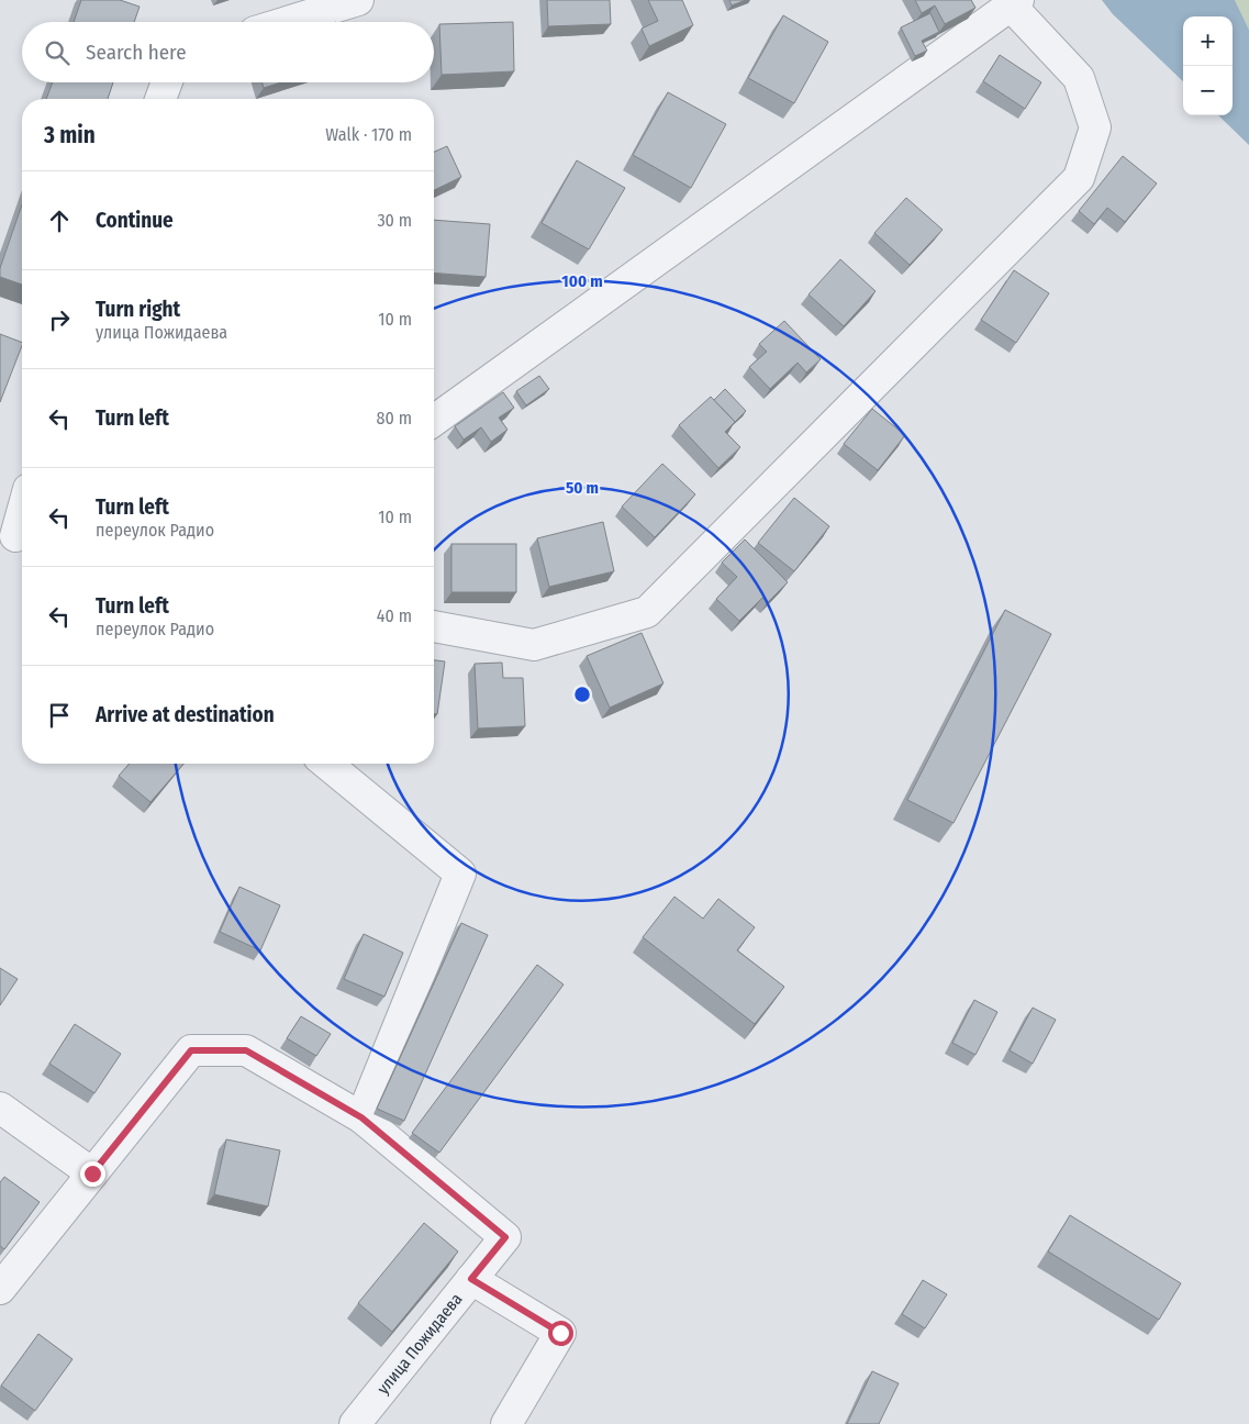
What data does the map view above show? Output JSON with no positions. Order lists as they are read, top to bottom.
{
  "streets": {
    "street": ["улица Пожидаева"]
  },
  "page": {
    "map_buttons": ["+", "−"],
    "search": "Search here",
    "heading": ["3 min", "Walk · 170 m"],
    "list": [
      ["Continue", "30 m"],
      ["Turn right", "улица Пожидаева", "10 m"],
      ["Turn left", "80 m"],
      ["Turn left", "переулок Радио", "10 m"],
      ["Turn left", "переулок Радио", "40 m"],
      "Arrive at destination"
    ]
  },
  "rings": ["100 m", "50 m"]
}
